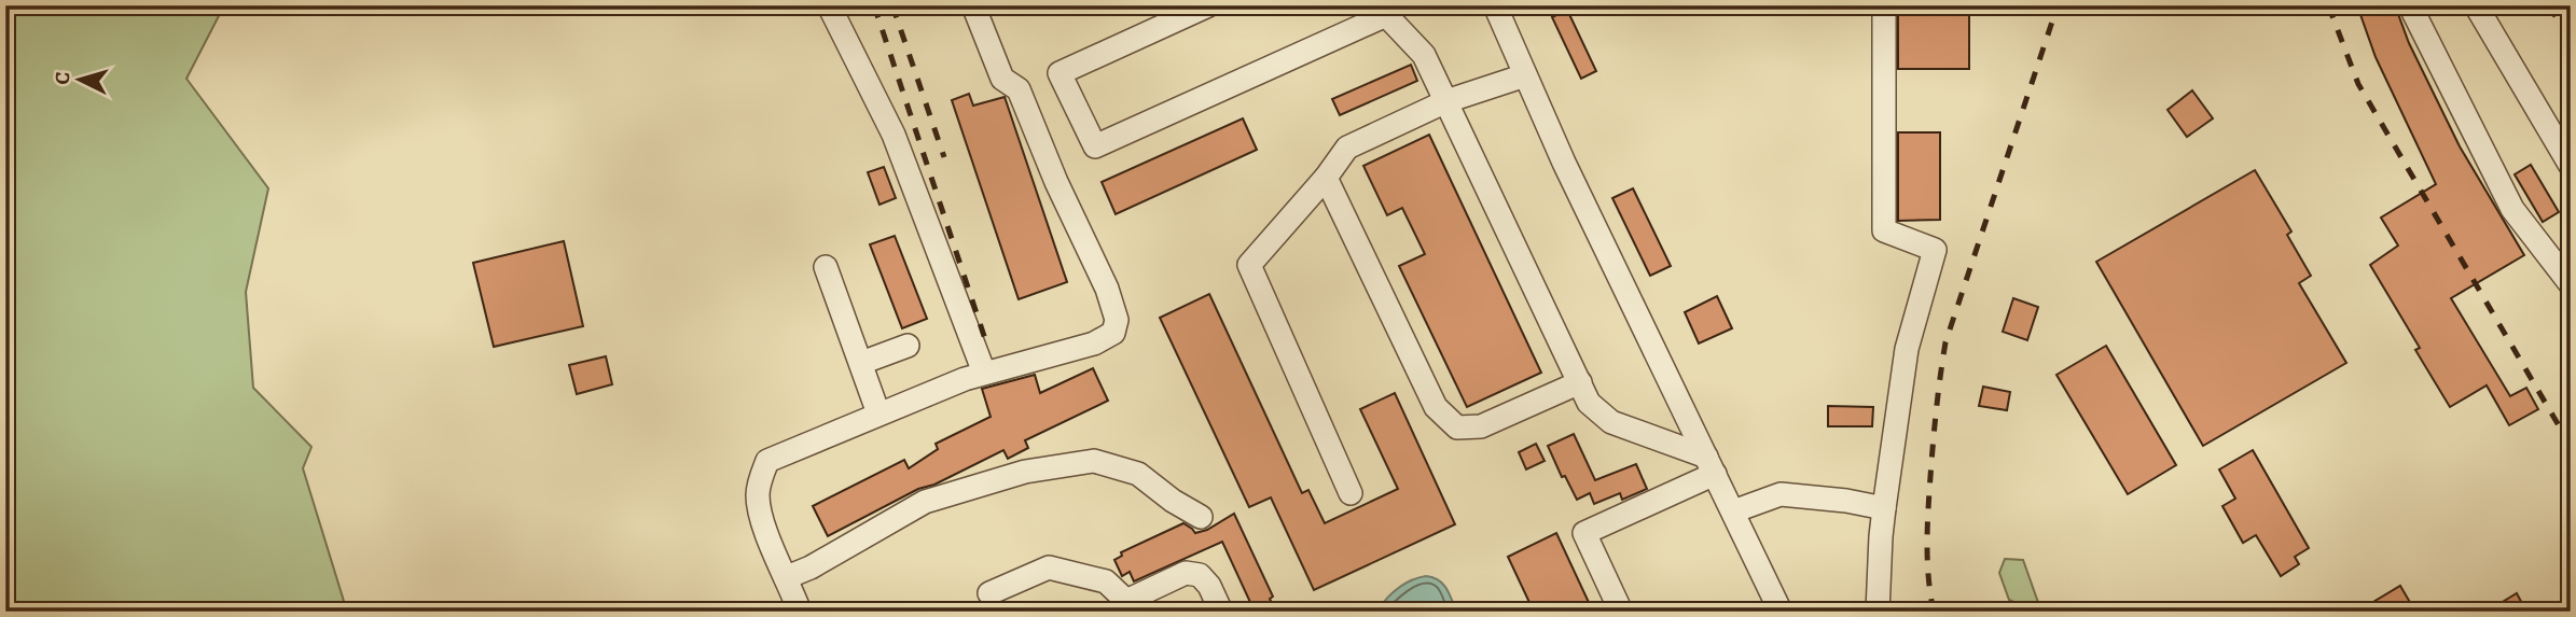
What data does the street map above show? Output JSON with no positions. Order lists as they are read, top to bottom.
{
  "north": "left"
}
